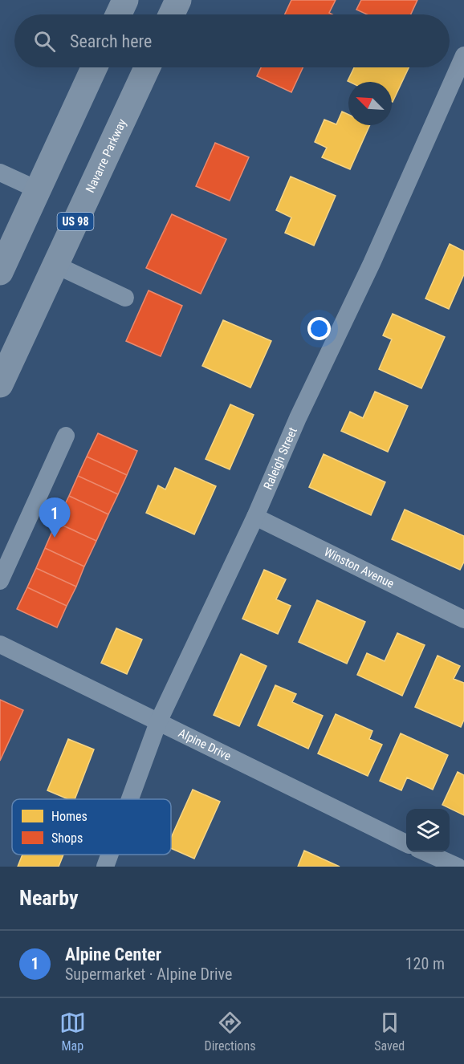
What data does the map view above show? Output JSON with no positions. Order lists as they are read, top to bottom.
{
  "streets": {
    "highway": ["Navarre Parkway", "US 98"],
    "street": ["Raleigh Street", "Winston Avenue", "Alpine Drive"]
  },
  "crossings": [
    ["Raleigh Street", "Winston Avenue"],
    ["Raleigh Street", "Alpine Drive"]
  ],
  "legend": ["Homes", "Shops"],
  "north": "top left",
  "page": {
    "search": "Search here",
    "pins": "1",
    "heading": "Nearby",
    "list": [
      {
        "mark": "1",
        "name": "Alpine Center",
        "note": "Supermarket · Alpine Drive",
        "value": "120 m"
      }
    ],
    "nav": ["Map", "Directions", "Saved"]
  }
}
